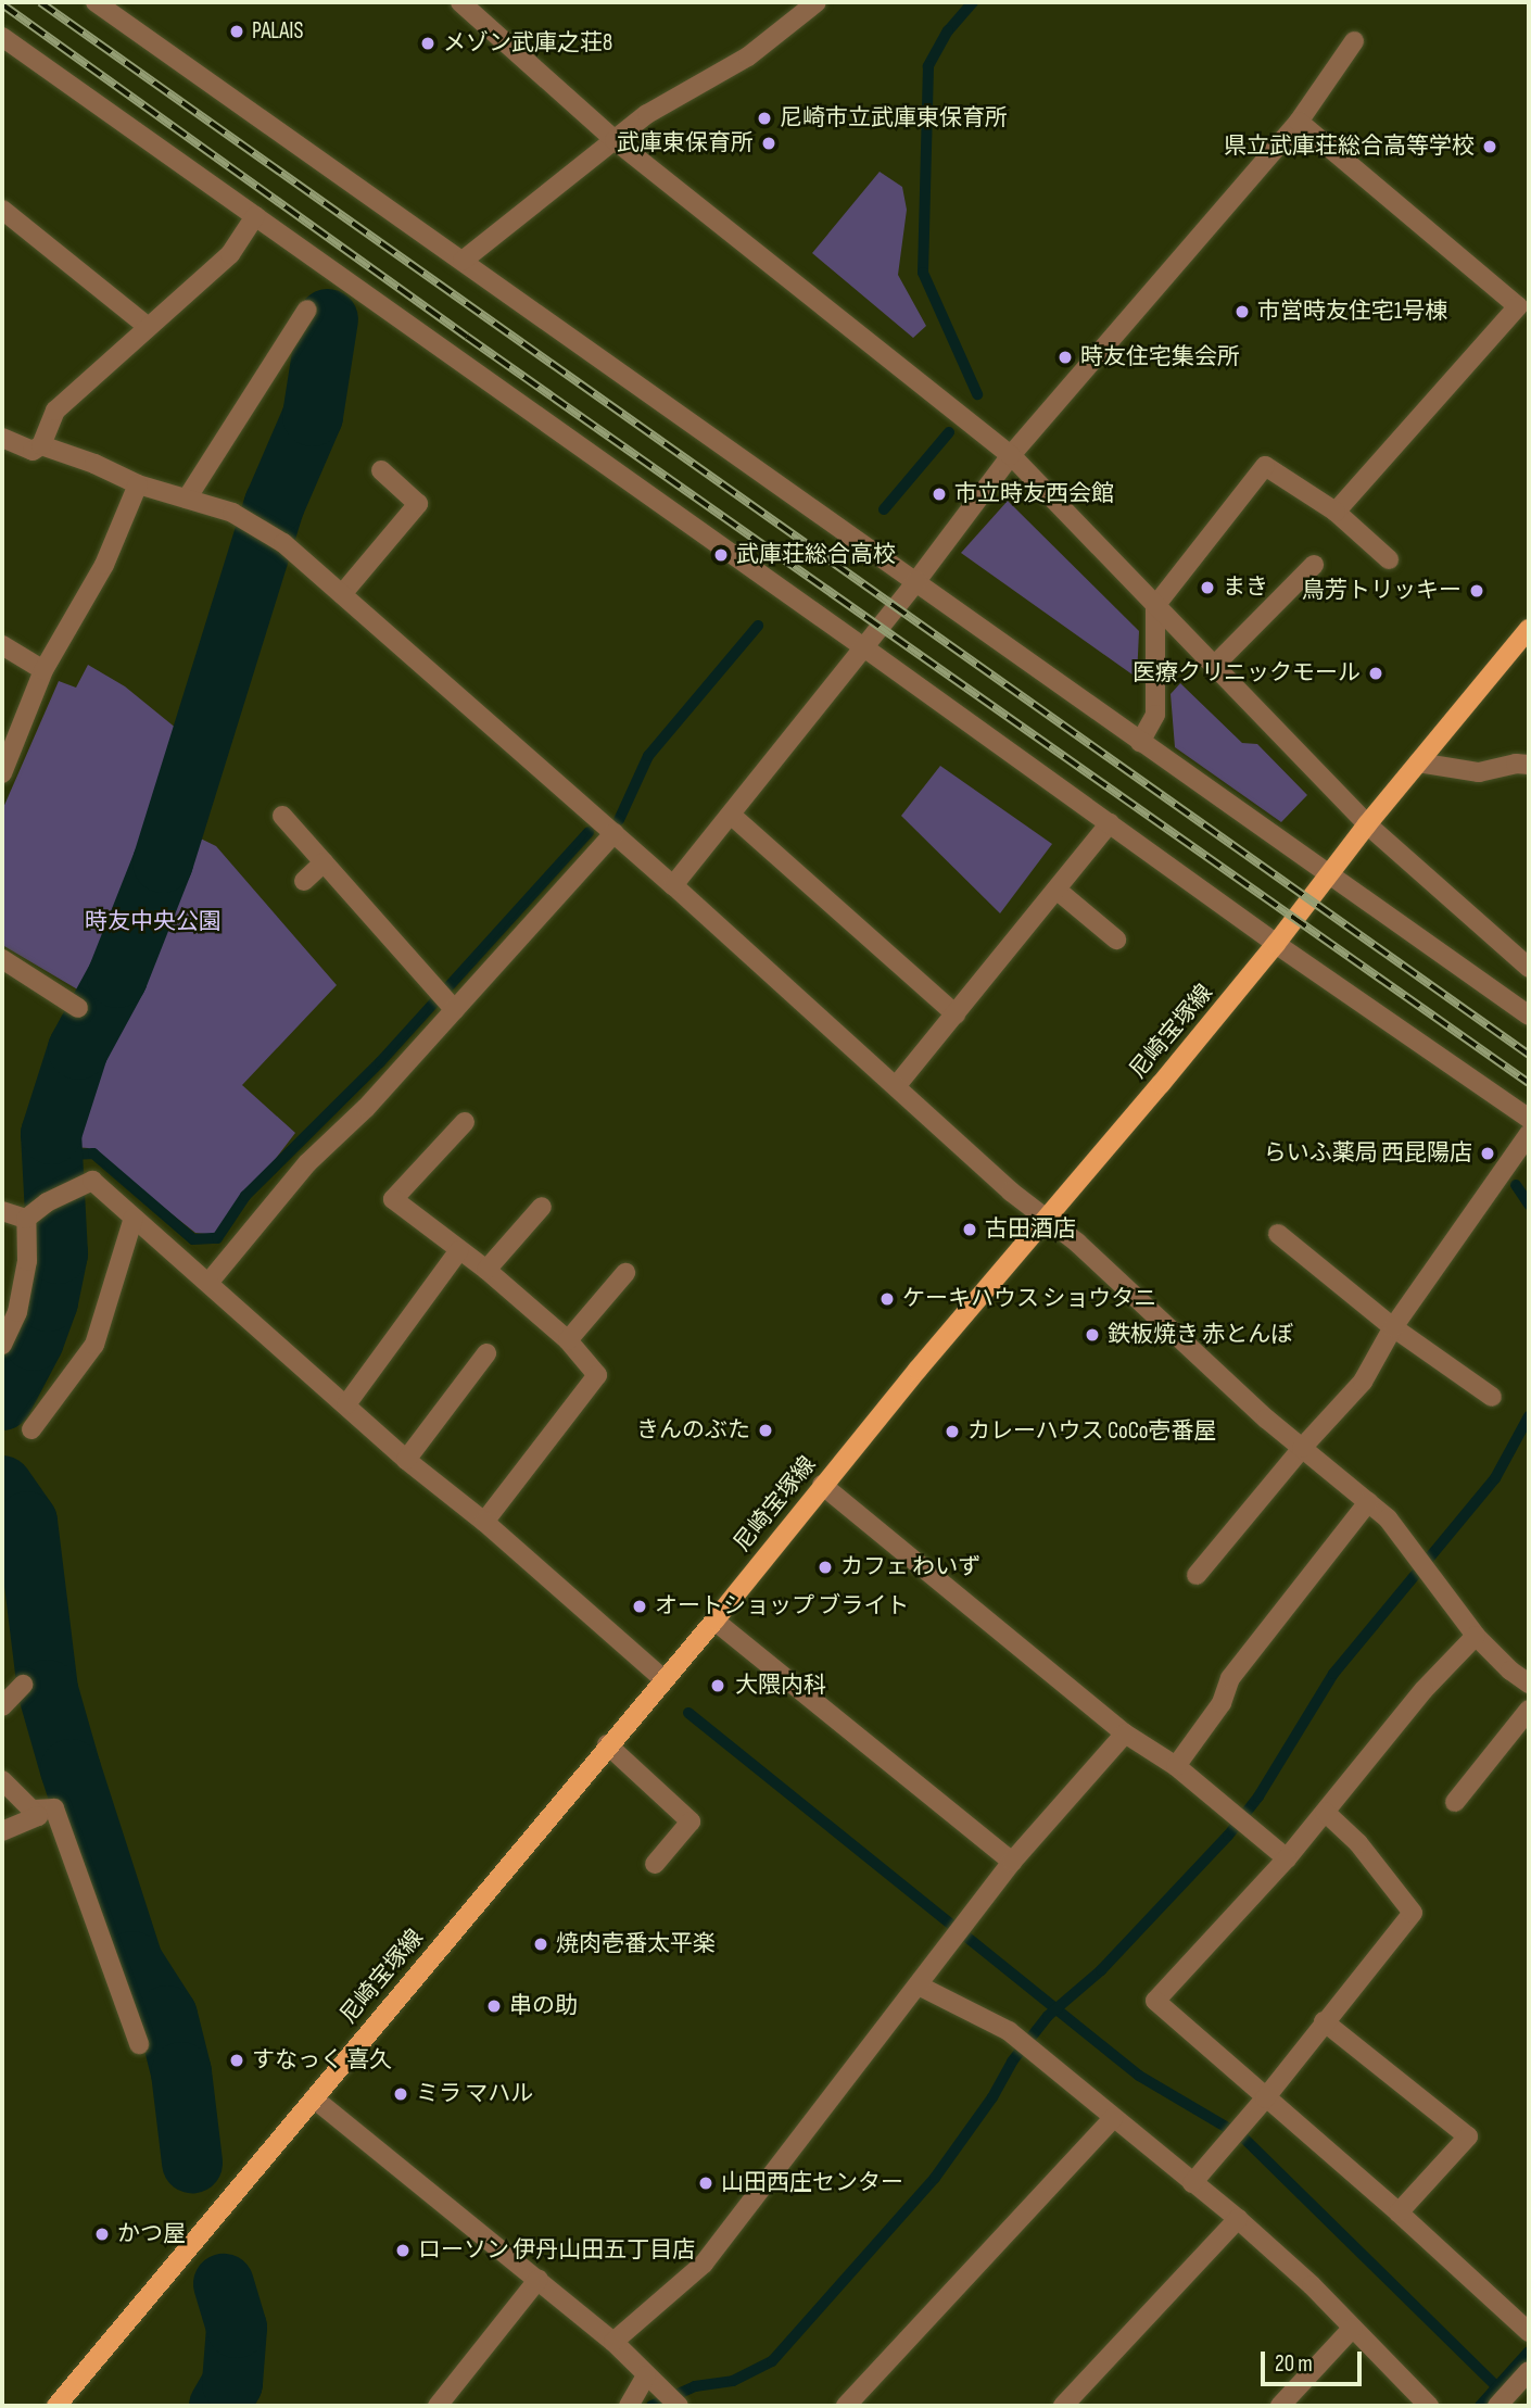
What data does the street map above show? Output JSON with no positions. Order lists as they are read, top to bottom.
{
  "streets": {
    "main road": ["尼崎宝塚線"]
  },
  "parks": ["時友中央公園"],
  "places": [
    "PALAIS",
    "メゾン武庫之荘8",
    "尼崎市立武庫東保育所",
    "武庫東保育所",
    "県立武庫荘総合高等学校",
    "市営時友住宅1号棟",
    "時友住宅集会所",
    "市立時友西会館",
    "武庫荘総合高校",
    "まき",
    "鳥芳トリッキー",
    "医療クリニックモール",
    "らいふ薬局 西昆陽店",
    "古田酒店",
    "ケーキハウス ショウタニ",
    "鉄板焼き 赤とんぼ",
    "きんのぶた",
    "カレーハウス CoCo壱番屋",
    "カフェ わいず",
    "オートショップ ブライト",
    "大隈内科",
    "焼肉壱番太平楽",
    "串の助",
    "すなっく 喜久",
    "ミラ マハル",
    "山田西庄センター",
    "かつ屋",
    "ローソン 伊丹山田五丁目店"
  ],
  "scale_bar": "20 m"
}
